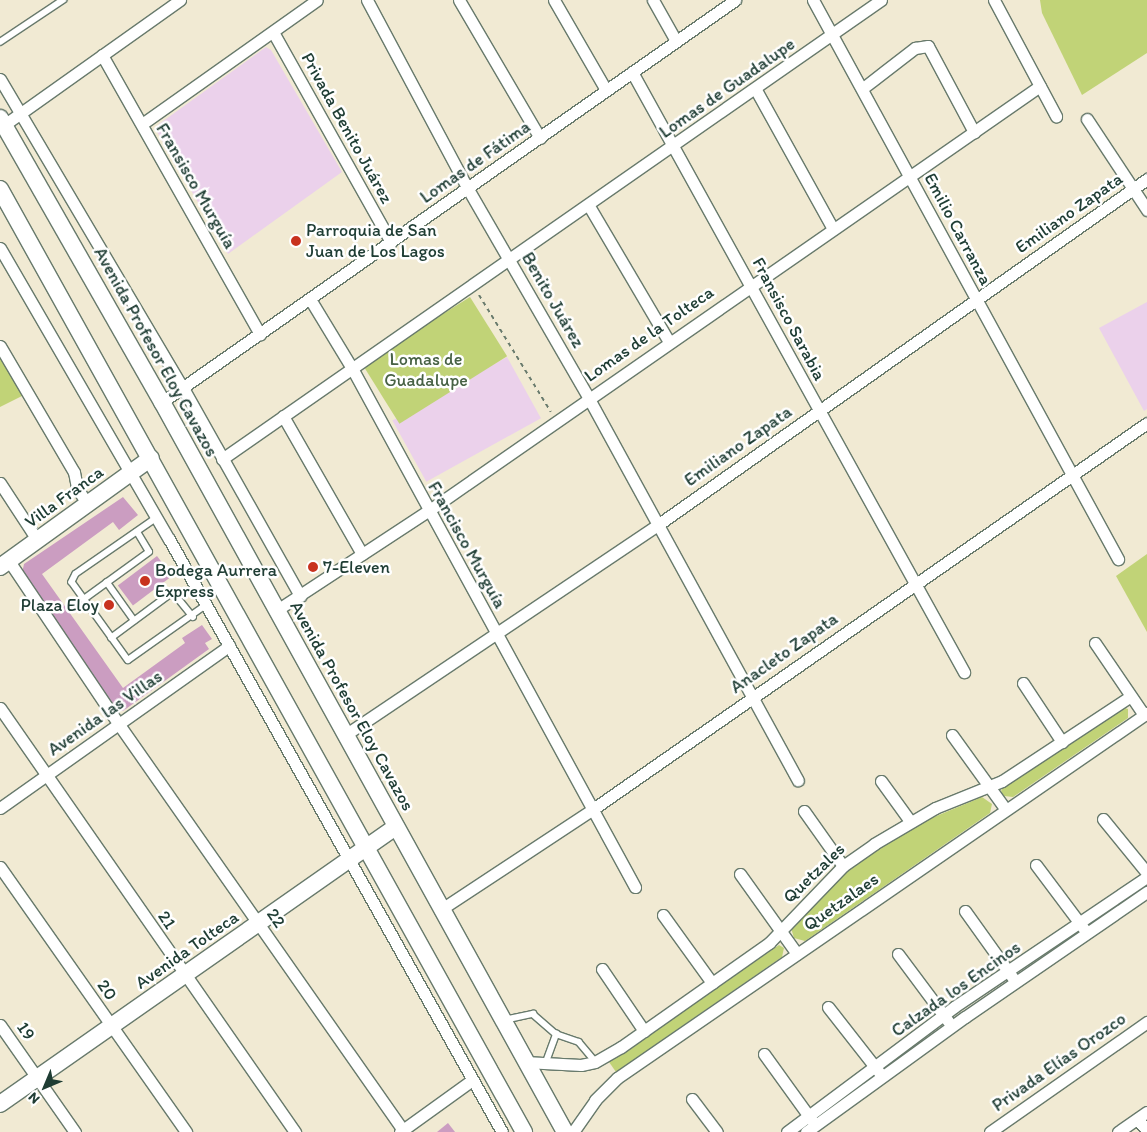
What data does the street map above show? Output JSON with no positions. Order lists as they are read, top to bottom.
{
  "streets": {
    "main road": ["Avenida Profesor Eloy Cavazos", "Villa Franca", "Avenida Tolteca"],
    "street": [
      "Lomas de Guadalupe",
      "Privada Benito Juárez",
      "Lomas de Fátima",
      "Fransisco Murguía",
      "Emiliano Zapata",
      "Emilio Carranza",
      "Benito Juárez",
      "Fransisco Sarabia",
      "Lomas de la Tolteca",
      "Francisco Murguía",
      "Anacleto Zapata",
      "Avenida las Villas",
      "Quetzales",
      "Quetzalaes",
      "22",
      "21",
      "Calzada los Encinos",
      "20",
      "19",
      "Privada Elías Orozco"
    ]
  },
  "crossings": [
    ["Lomas de Guadalupe", "Emilio Carranza"],
    ["Lomas de Guadalupe", "Benito Juárez"],
    ["Lomas de Guadalupe", "Fransisco Sarabia"],
    ["Lomas de Guadalupe", "Francisco Murguía"],
    ["Privada Benito Juárez", "Lomas de Fátima"],
    ["Lomas de Fátima", "Fransisco Murguía"],
    ["Lomas de Fátima", "Benito Juárez"],
    ["Lomas de Fátima", "Fransisco Sarabia"],
    ["Lomas de Fátima", "Avenida Profesor Eloy Cavazos"],
    ["Lomas de Fátima", "Francisco Murguía"],
    ["Emiliano Zapata", "Emilio Carranza"],
    ["Emiliano Zapata", "Benito Juárez"],
    ["Emiliano Zapata", "Fransisco Sarabia"],
    ["Emiliano Zapata", "Avenida Profesor Eloy Cavazos"],
    ["Emiliano Zapata", "Francisco Murguía"],
    ["Emilio Carranza", "Lomas de la Tolteca"],
    ["Emilio Carranza", "Anacleto Zapata"],
    ["Benito Juárez", "Lomas de la Tolteca"],
    ["Benito Juárez", "Anacleto Zapata"],
    ["Fransisco Sarabia", "Lomas de la Tolteca"],
    ["Fransisco Sarabia", "Anacleto Zapata"],
    ["Lomas de la Tolteca", "Avenida Profesor Eloy Cavazos"],
    ["Lomas de la Tolteca", "Francisco Murguía"],
    ["Avenida Profesor Eloy Cavazos", "Anacleto Zapata"],
    ["Avenida Profesor Eloy Cavazos", "Quetzales"],
    ["Avenida Profesor Eloy Cavazos", "Avenida Tolteca"],
    ["Villa Franca", "22"],
    ["Francisco Murguía", "Anacleto Zapata"],
    ["Avenida las Villas", "22"],
    ["Avenida las Villas", "21"],
    ["22", "Avenida Tolteca"],
    ["21", "Avenida Tolteca"],
    ["Avenida Tolteca", "20"],
    ["Avenida Tolteca", "19"]
  ],
  "parks": ["Lomas de Guadalupe"],
  "places": [
    "Parroquia de San Juan de Los Lagos",
    "7-Eleven",
    "Bodega Aurrera Express",
    "Plaza Eloy"
  ],
  "north": "bottom left"
}
